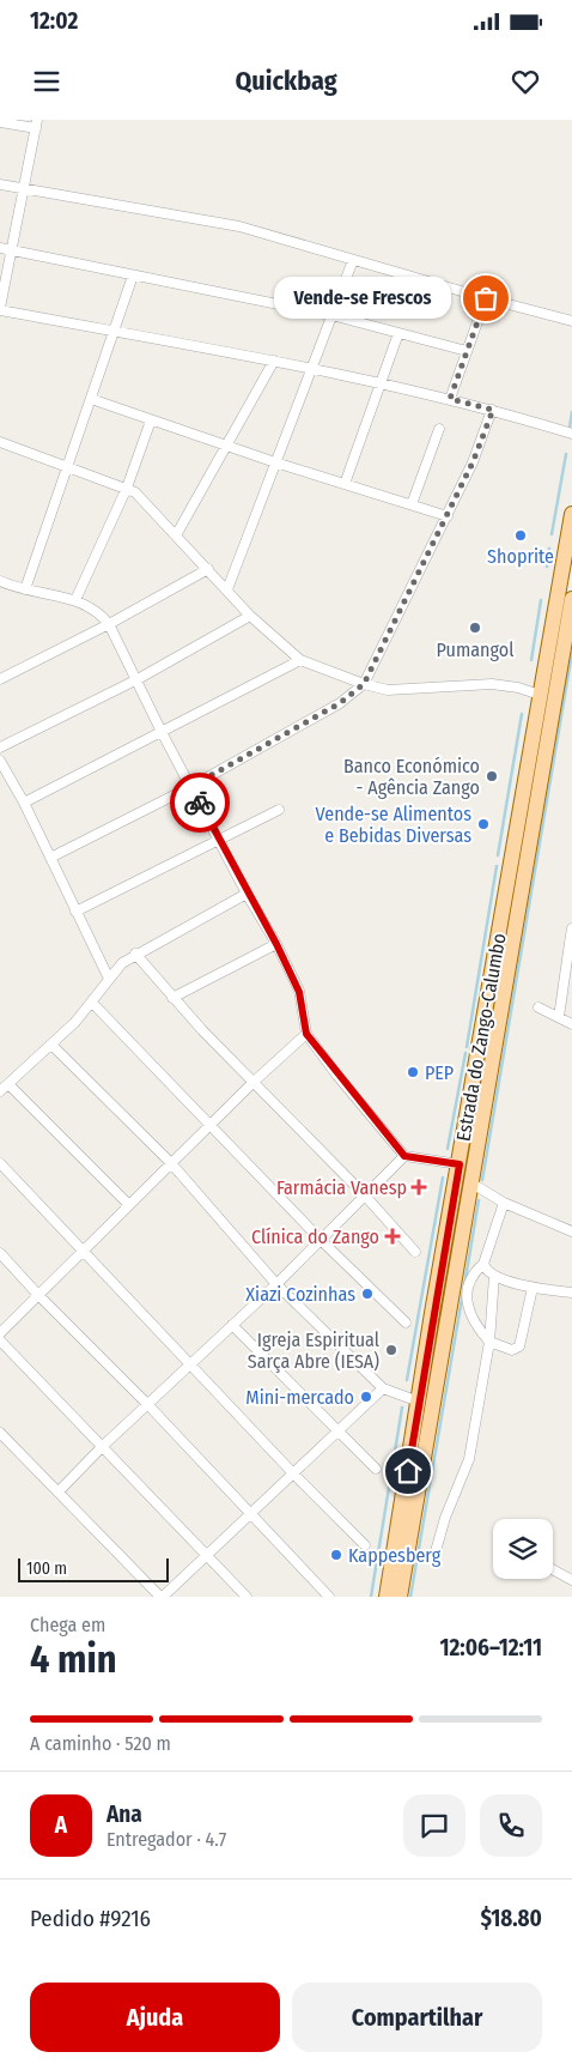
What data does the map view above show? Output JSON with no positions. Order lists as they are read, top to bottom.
{
  "streets": {
    "main road": ["Estrada do Zango-Calumbo"]
  },
  "places": {
    "other": [
      "Vende-se Frescos",
      "Shoprite",
      "Pumangol",
      "Banco Económico - Agência Zango",
      "Vende-se Alimentos e Bebidas Diversas",
      "PEP",
      "Xiazi Cozinhas",
      "Igreja Espiritual Sarça Abre (IESA)",
      "Mini-mercado",
      "Kappesberg"
    ],
    "health": ["Farmácia Vanesp", "Clínica do Zango"]
  },
  "scale_bar": "100 m",
  "page": {
    "status": "12:02",
    "header": "Quickbag",
    "bubble": "Vende-se Frescos",
    "scale": "100 m",
    "heading": ["4 min", "Chega em", "12:06–12:11"],
    "panel": [
      "Ana",
      "Entregador · 4.7",
      "Pedido #9216",
      "$18.80"
    ],
    "bar": "A caminho · 520 m",
    "round": "A",
    "buttons": ["Ajuda", "Compartilhar"]
  }
}
